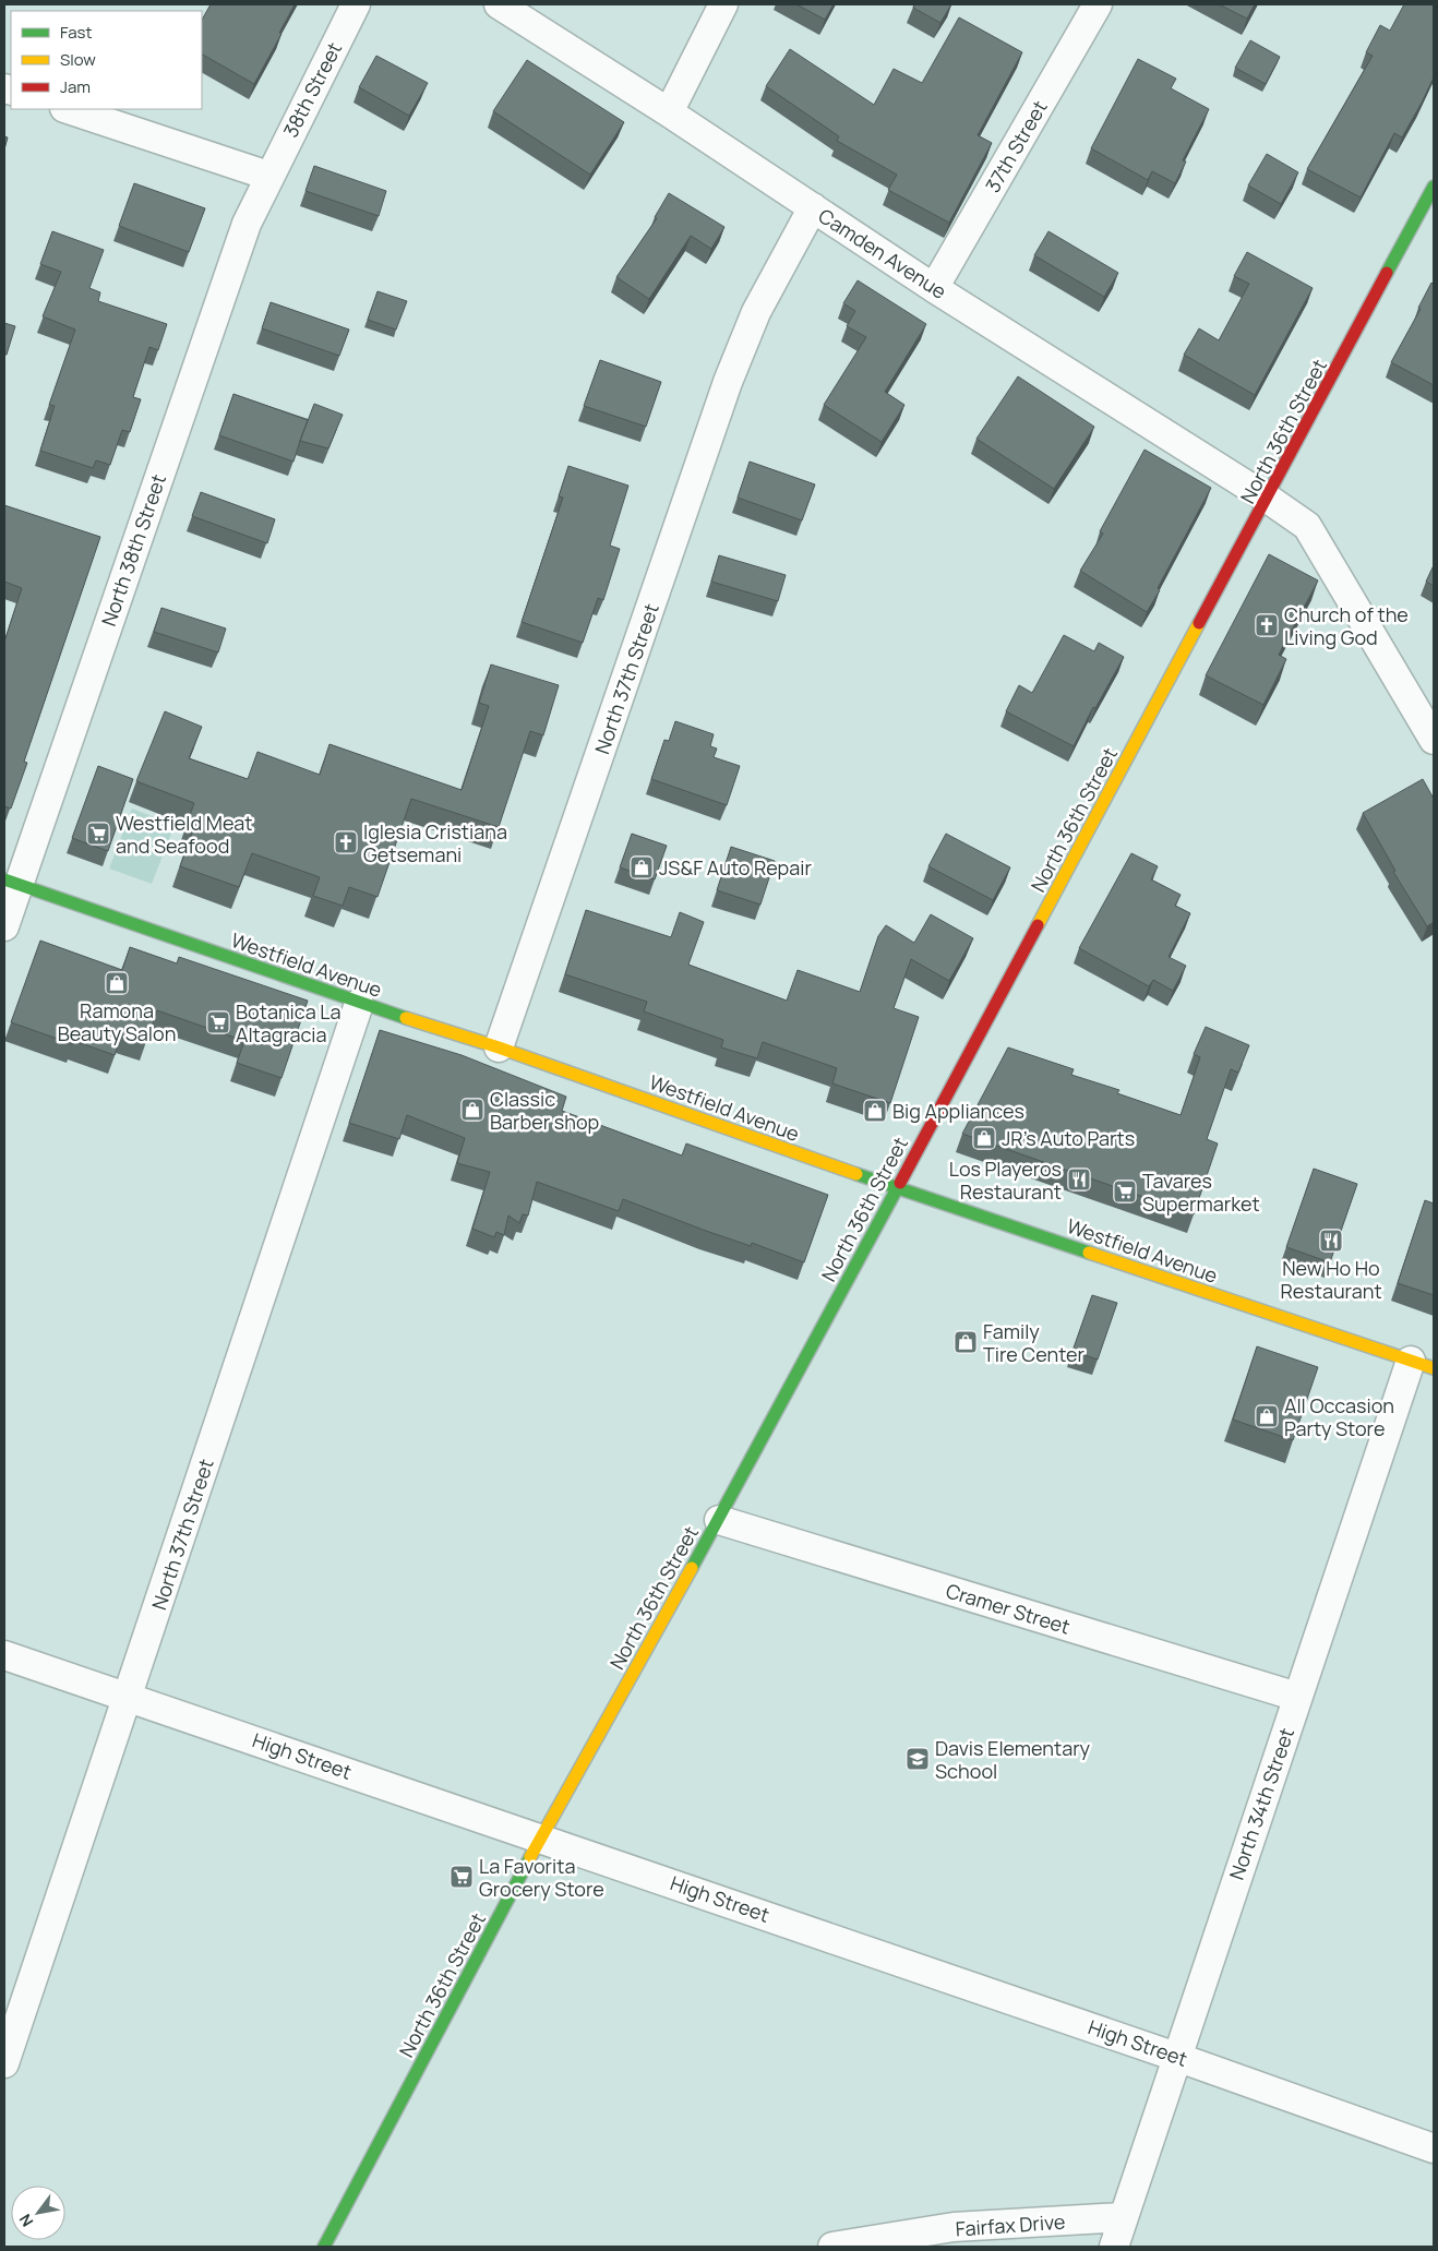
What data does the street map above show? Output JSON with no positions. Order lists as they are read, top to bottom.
{
  "streets": {
    "street": [
      "38th Street",
      "37th Street",
      "Camden Avenue",
      "North 36th Street",
      "North 38th Street",
      "North 37th Street",
      "Westfield Avenue",
      "Cramer Street",
      "High Street",
      "North 34th Street",
      "Fairfax Drive"
    ]
  },
  "crossings": [
    ["38th Street", "North 38th Street"],
    ["37th Street", "Camden Avenue"],
    ["Camden Avenue", "North 36th Street"],
    ["Camden Avenue", "North 37th Street"],
    ["North 36th Street", "Westfield Avenue"],
    ["North 36th Street", "Cramer Street"],
    ["North 36th Street", "High Street"],
    ["North 38th Street", "Westfield Avenue"],
    ["North 37th Street", "Westfield Avenue"],
    ["North 37th Street", "High Street"],
    ["Westfield Avenue", "North 34th Street"],
    ["Cramer Street", "North 34th Street"],
    ["High Street", "North 34th Street"],
    ["North 34th Street", "Fairfax Drive"]
  ],
  "places": {
    "church": ["Church of the Living God", "Iglesia Cristiana Getsemani"],
    "supermarket": [
      "Westfield Meat and Seafood",
      "Botanica La Altagracia",
      "Tavares Supermarket",
      "La Favorita Grocery Store"
    ],
    "shop": [
      "JS&F Auto Repair",
      "Ramona Beauty Salon",
      "Classic Barber shop",
      "Big Appliances",
      "JR's Auto Parts",
      "Family Tire Center",
      "All Occasion Party Store"
    ],
    "restaurant": ["Los Playeros Restaurant", "New Ho Ho Restaurant"],
    "school or university": ["Davis Elementary School"]
  },
  "legend": ["Fast", "Slow", "Jam"],
  "north": "bottom left"
}
